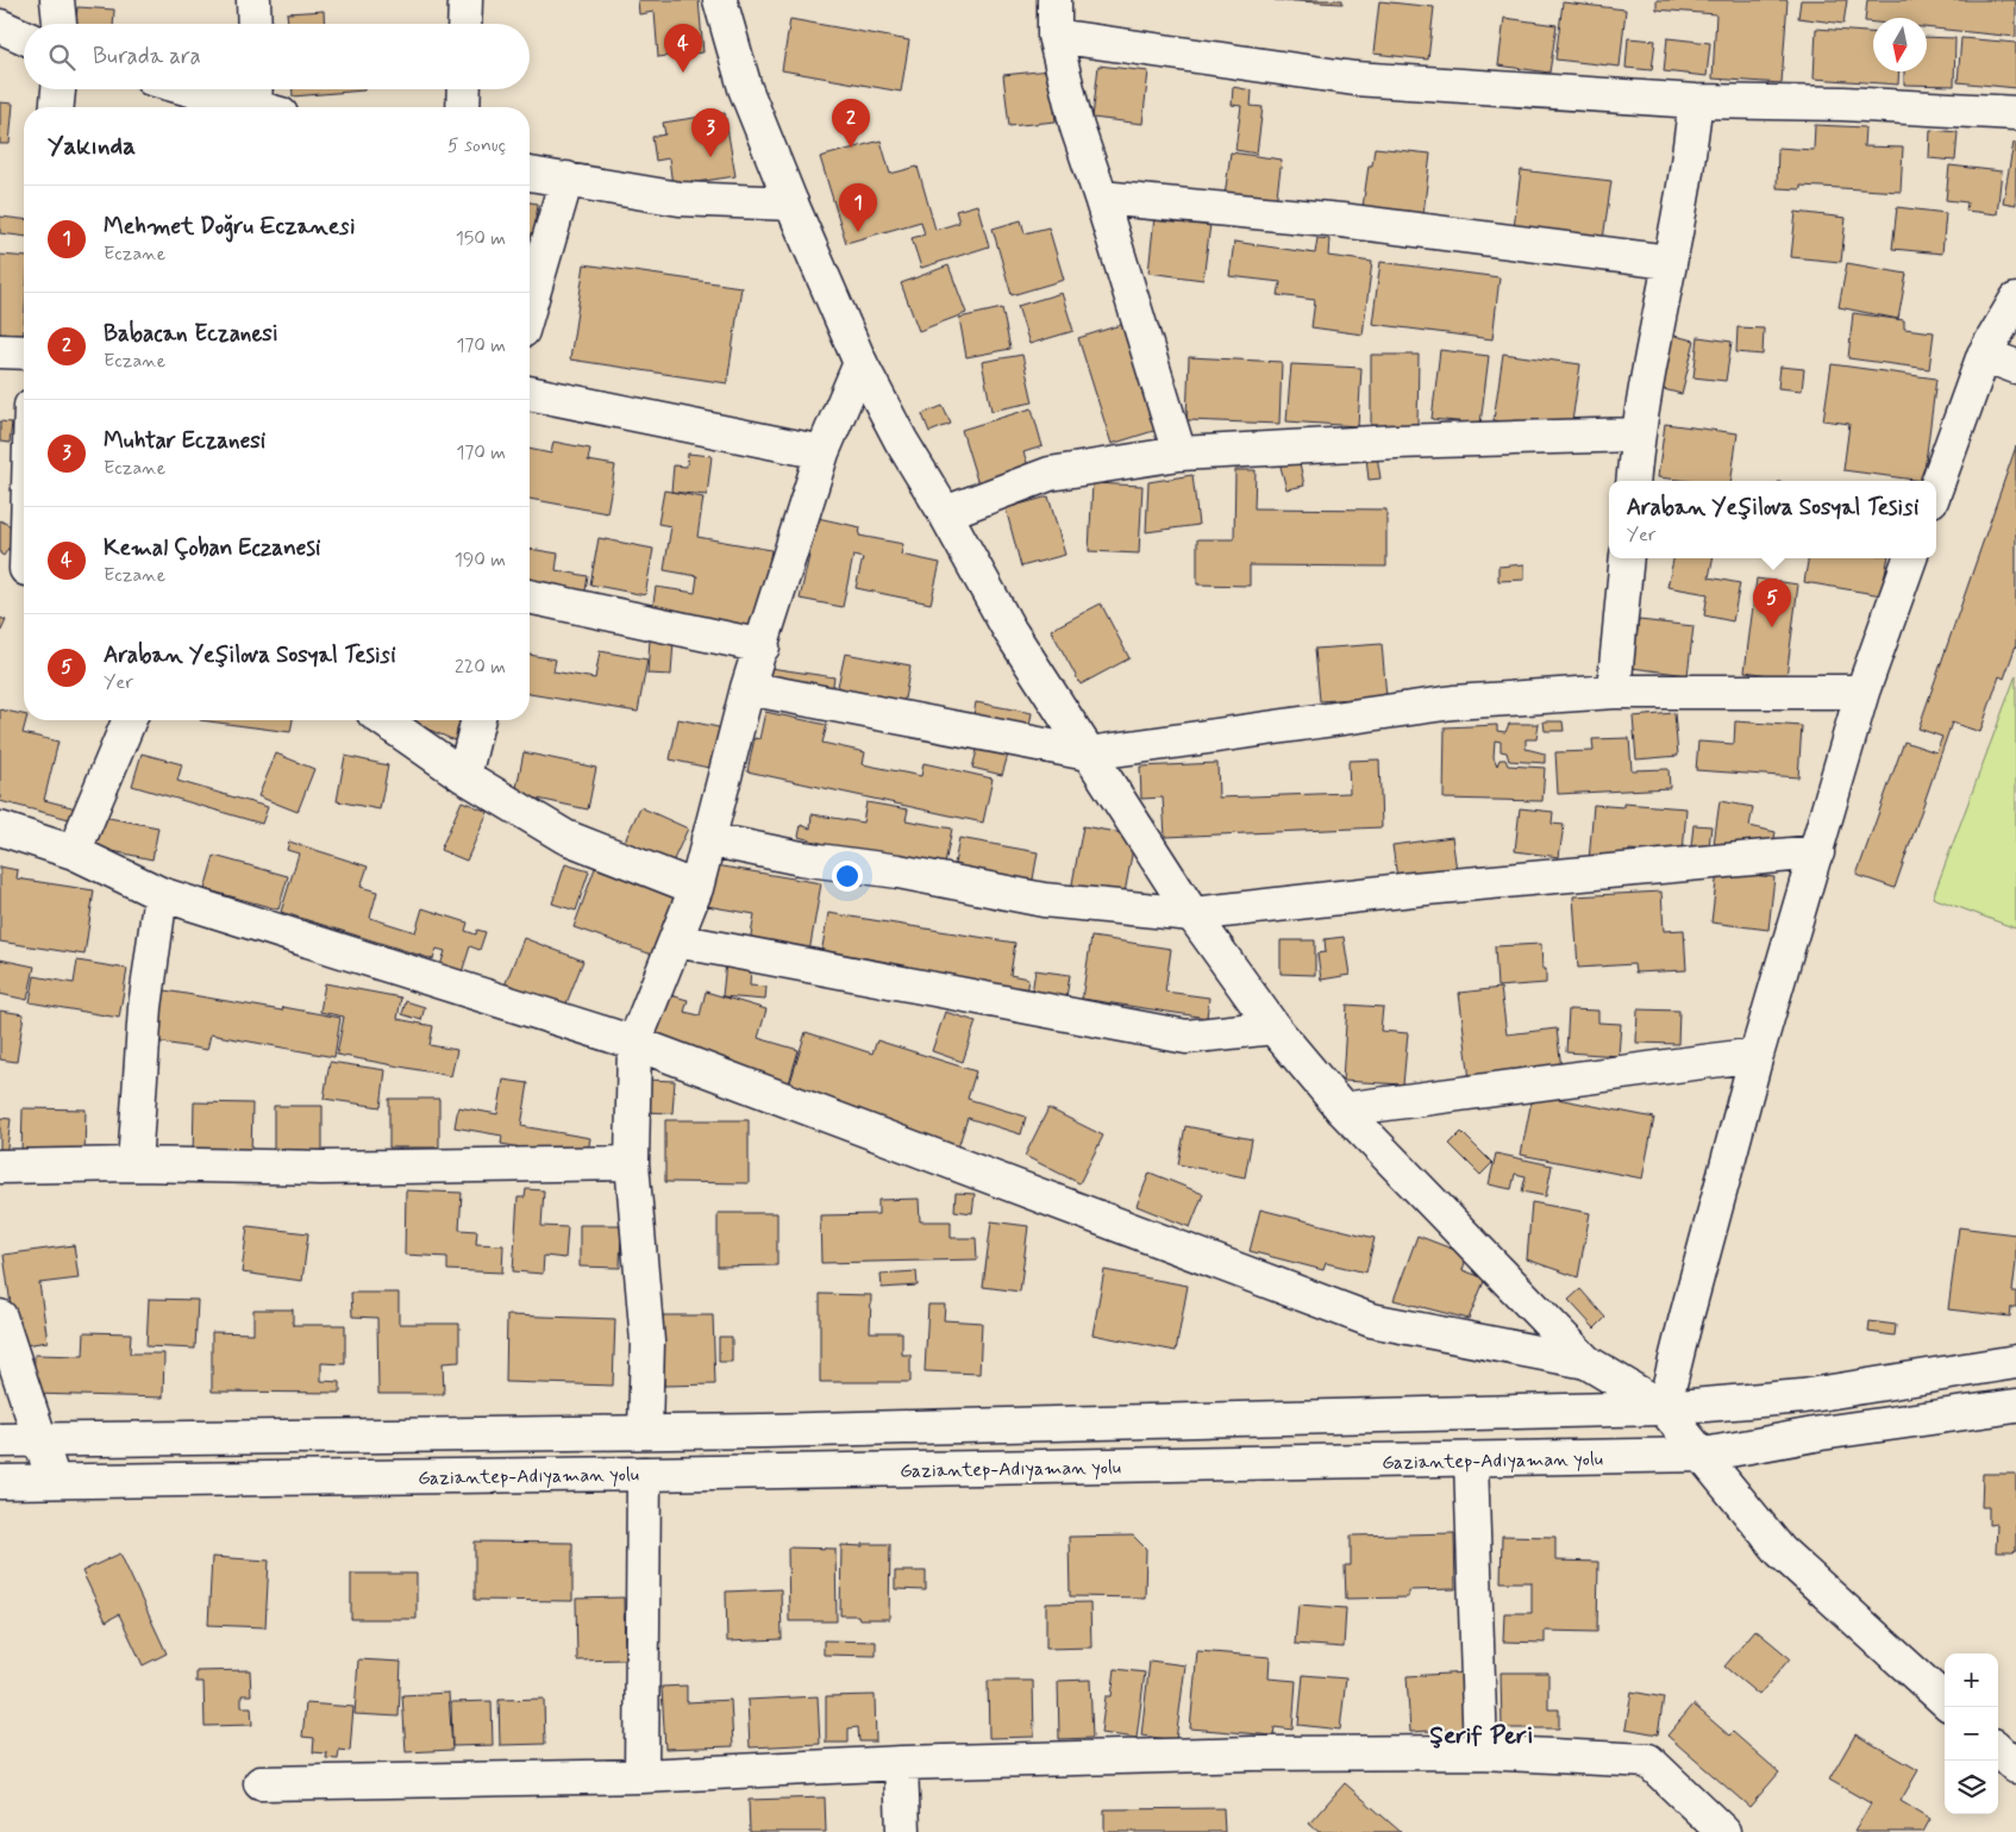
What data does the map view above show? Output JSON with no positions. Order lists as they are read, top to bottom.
{
  "streets": {
    "main road": ["Gaziantep-Adıyaman yolu"]
  },
  "districts": ["Şerif Peri"],
  "north": "bottom",
  "page": {
    "pins": [
      "4",
      "2",
      "3",
      "1",
      "5"
    ],
    "search": "Burada ara",
    "heading": ["Yakında", "5 sonuç"],
    "list": [
      {
        "mark": "1",
        "name": "Mehmet Doğru Eczanesi",
        "note": "Eczane",
        "value": "150 m"
      },
      {
        "mark": "2",
        "name": "Babacan Eczanesi",
        "note": "Eczane",
        "value": "170 m"
      },
      {
        "mark": "3",
        "name": "Muhtar Eczanesi",
        "note": "Eczane",
        "value": "170 m"
      },
      {
        "mark": "4",
        "name": "Kemal Çoban Eczanesi",
        "note": "Eczane",
        "value": "190 m"
      },
      {
        "mark": "5",
        "name": "Araban Yeşilova Sosyal Tesisi",
        "note": "Yer",
        "value": "220 m"
      }
    ],
    "popup": ["Araban Yeşilova Sosyal Tesisi", "Yer"],
    "map_buttons": ["+", "−"]
  }
}
